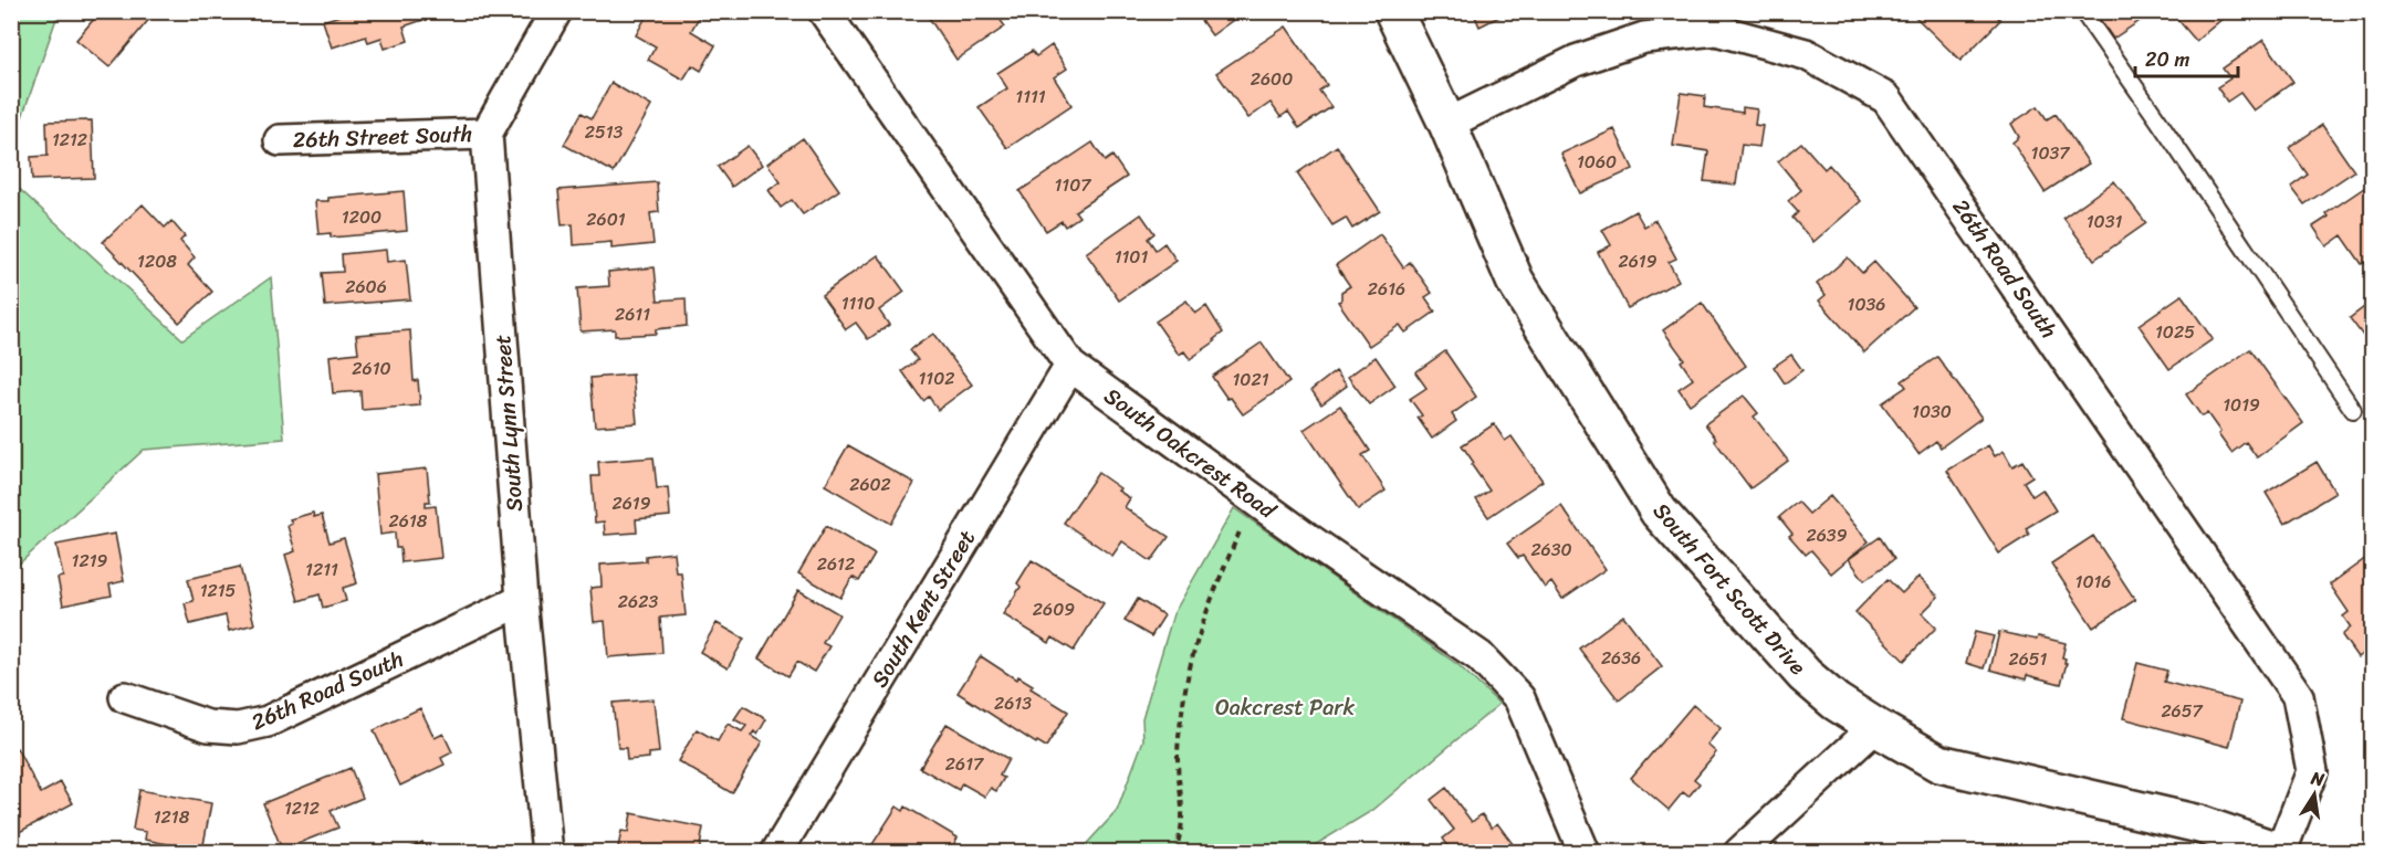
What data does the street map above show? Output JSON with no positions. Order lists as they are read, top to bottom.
{
  "streets": {
    "street": [
      "26th Street South",
      "26th Road South",
      "South Lynn Street",
      "South Oakcrest Road",
      "South Fort Scott Drive",
      "South Kent Street"
    ]
  },
  "crossings": [
    ["26th Street South", "South Lynn Street"],
    ["26th Road South", "South Lynn Street"],
    ["26th Road South", "South Fort Scott Drive"],
    ["South Oakcrest Road", "South Kent Street"]
  ],
  "parks": ["Oakcrest Park"],
  "house_numbers": [
    "2600",
    "1111",
    "2513",
    "1212",
    "1037",
    "1060",
    "1107",
    "1200",
    "2601",
    "1031",
    "1101",
    "1208",
    "2619",
    "2606",
    "2616",
    "1110",
    "1036",
    "2611",
    "1025",
    "2610",
    "1102",
    "1021",
    "1019",
    "1030",
    "2602",
    "2619",
    "2618",
    "2639",
    "2630",
    "1219",
    "2612",
    "1211",
    "1016",
    "1215",
    "2623",
    "2609",
    "2636",
    "2651",
    "2613",
    "2657",
    "2617",
    "1212",
    "1218"
  ],
  "scale_bar": "20 m",
  "north": "top"
}
